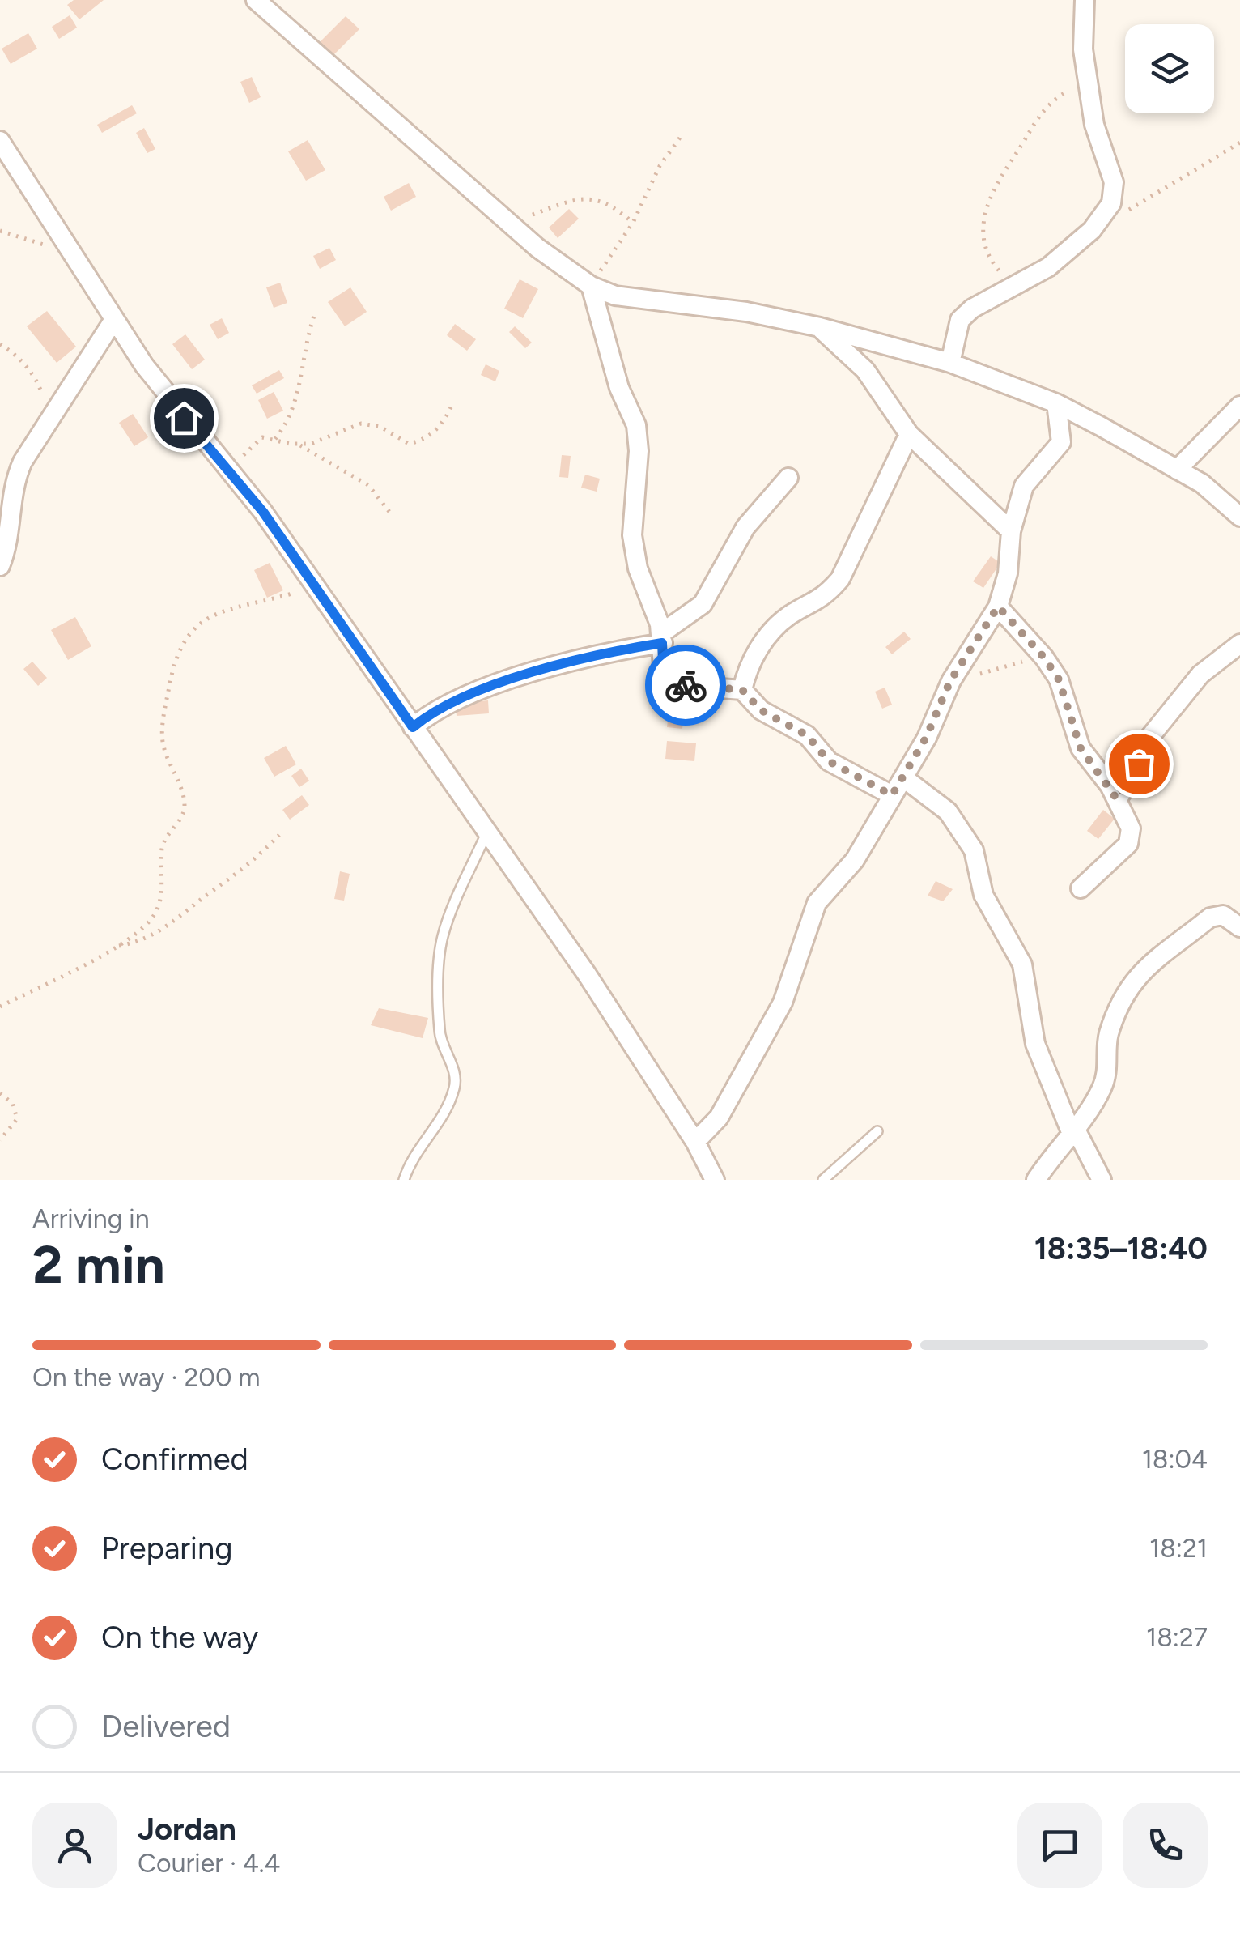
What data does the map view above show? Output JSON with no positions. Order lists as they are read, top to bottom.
{
  "page": {
    "heading": ["2 min", "Arriving in", "18:35–18:40"],
    "panel": ["Jordan", "Courier · 4.4"],
    "bar": "On the way · 200 m",
    "list": [
      ["Confirmed", "18:04"],
      ["Preparing", "18:21"],
      ["On the way", "18:27"],
      "Delivered"
    ]
  }
}
